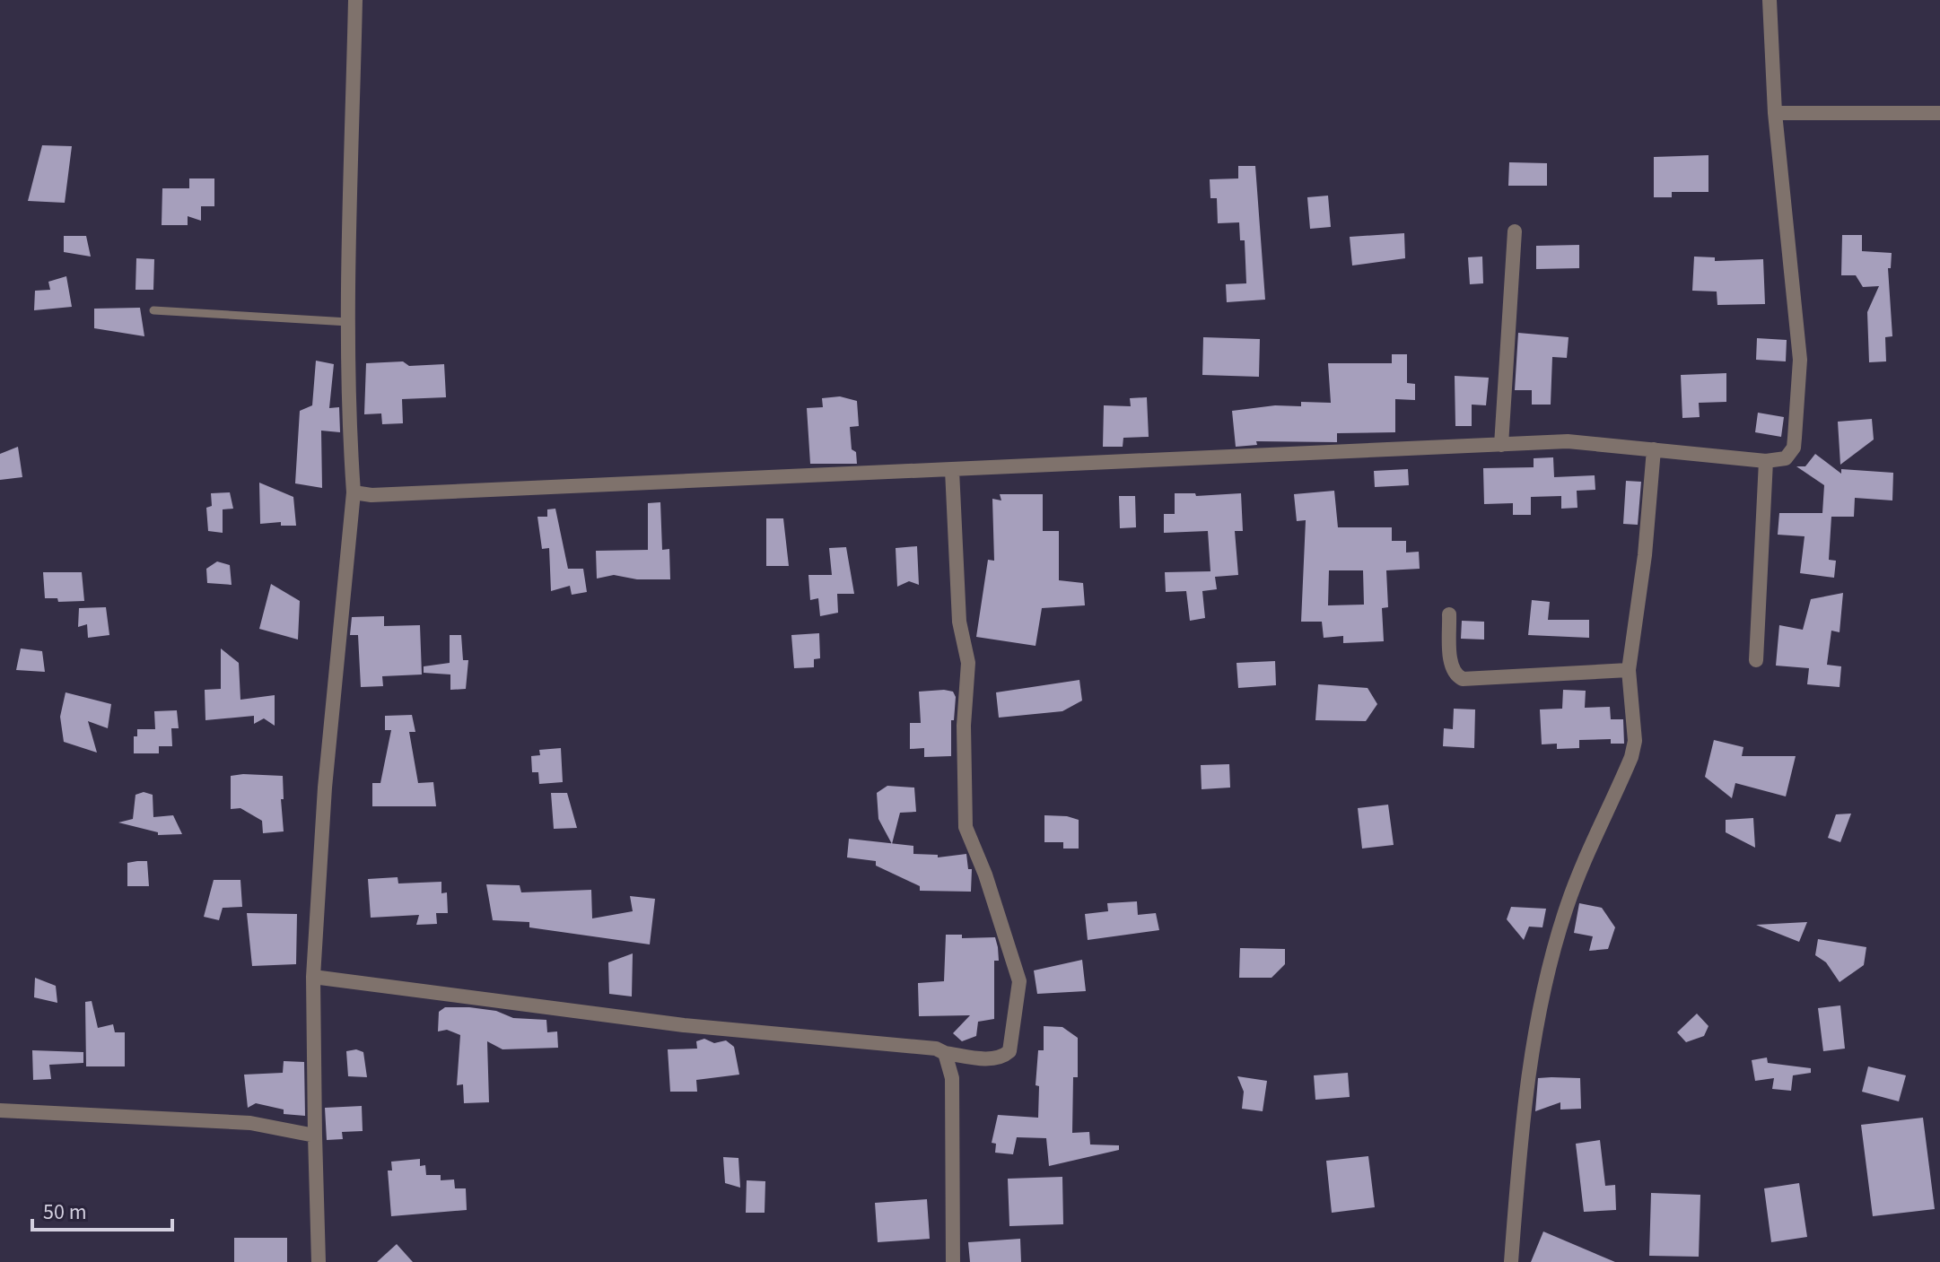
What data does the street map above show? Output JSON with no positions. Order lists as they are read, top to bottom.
{
  "scale_bar": "50 m"
}
